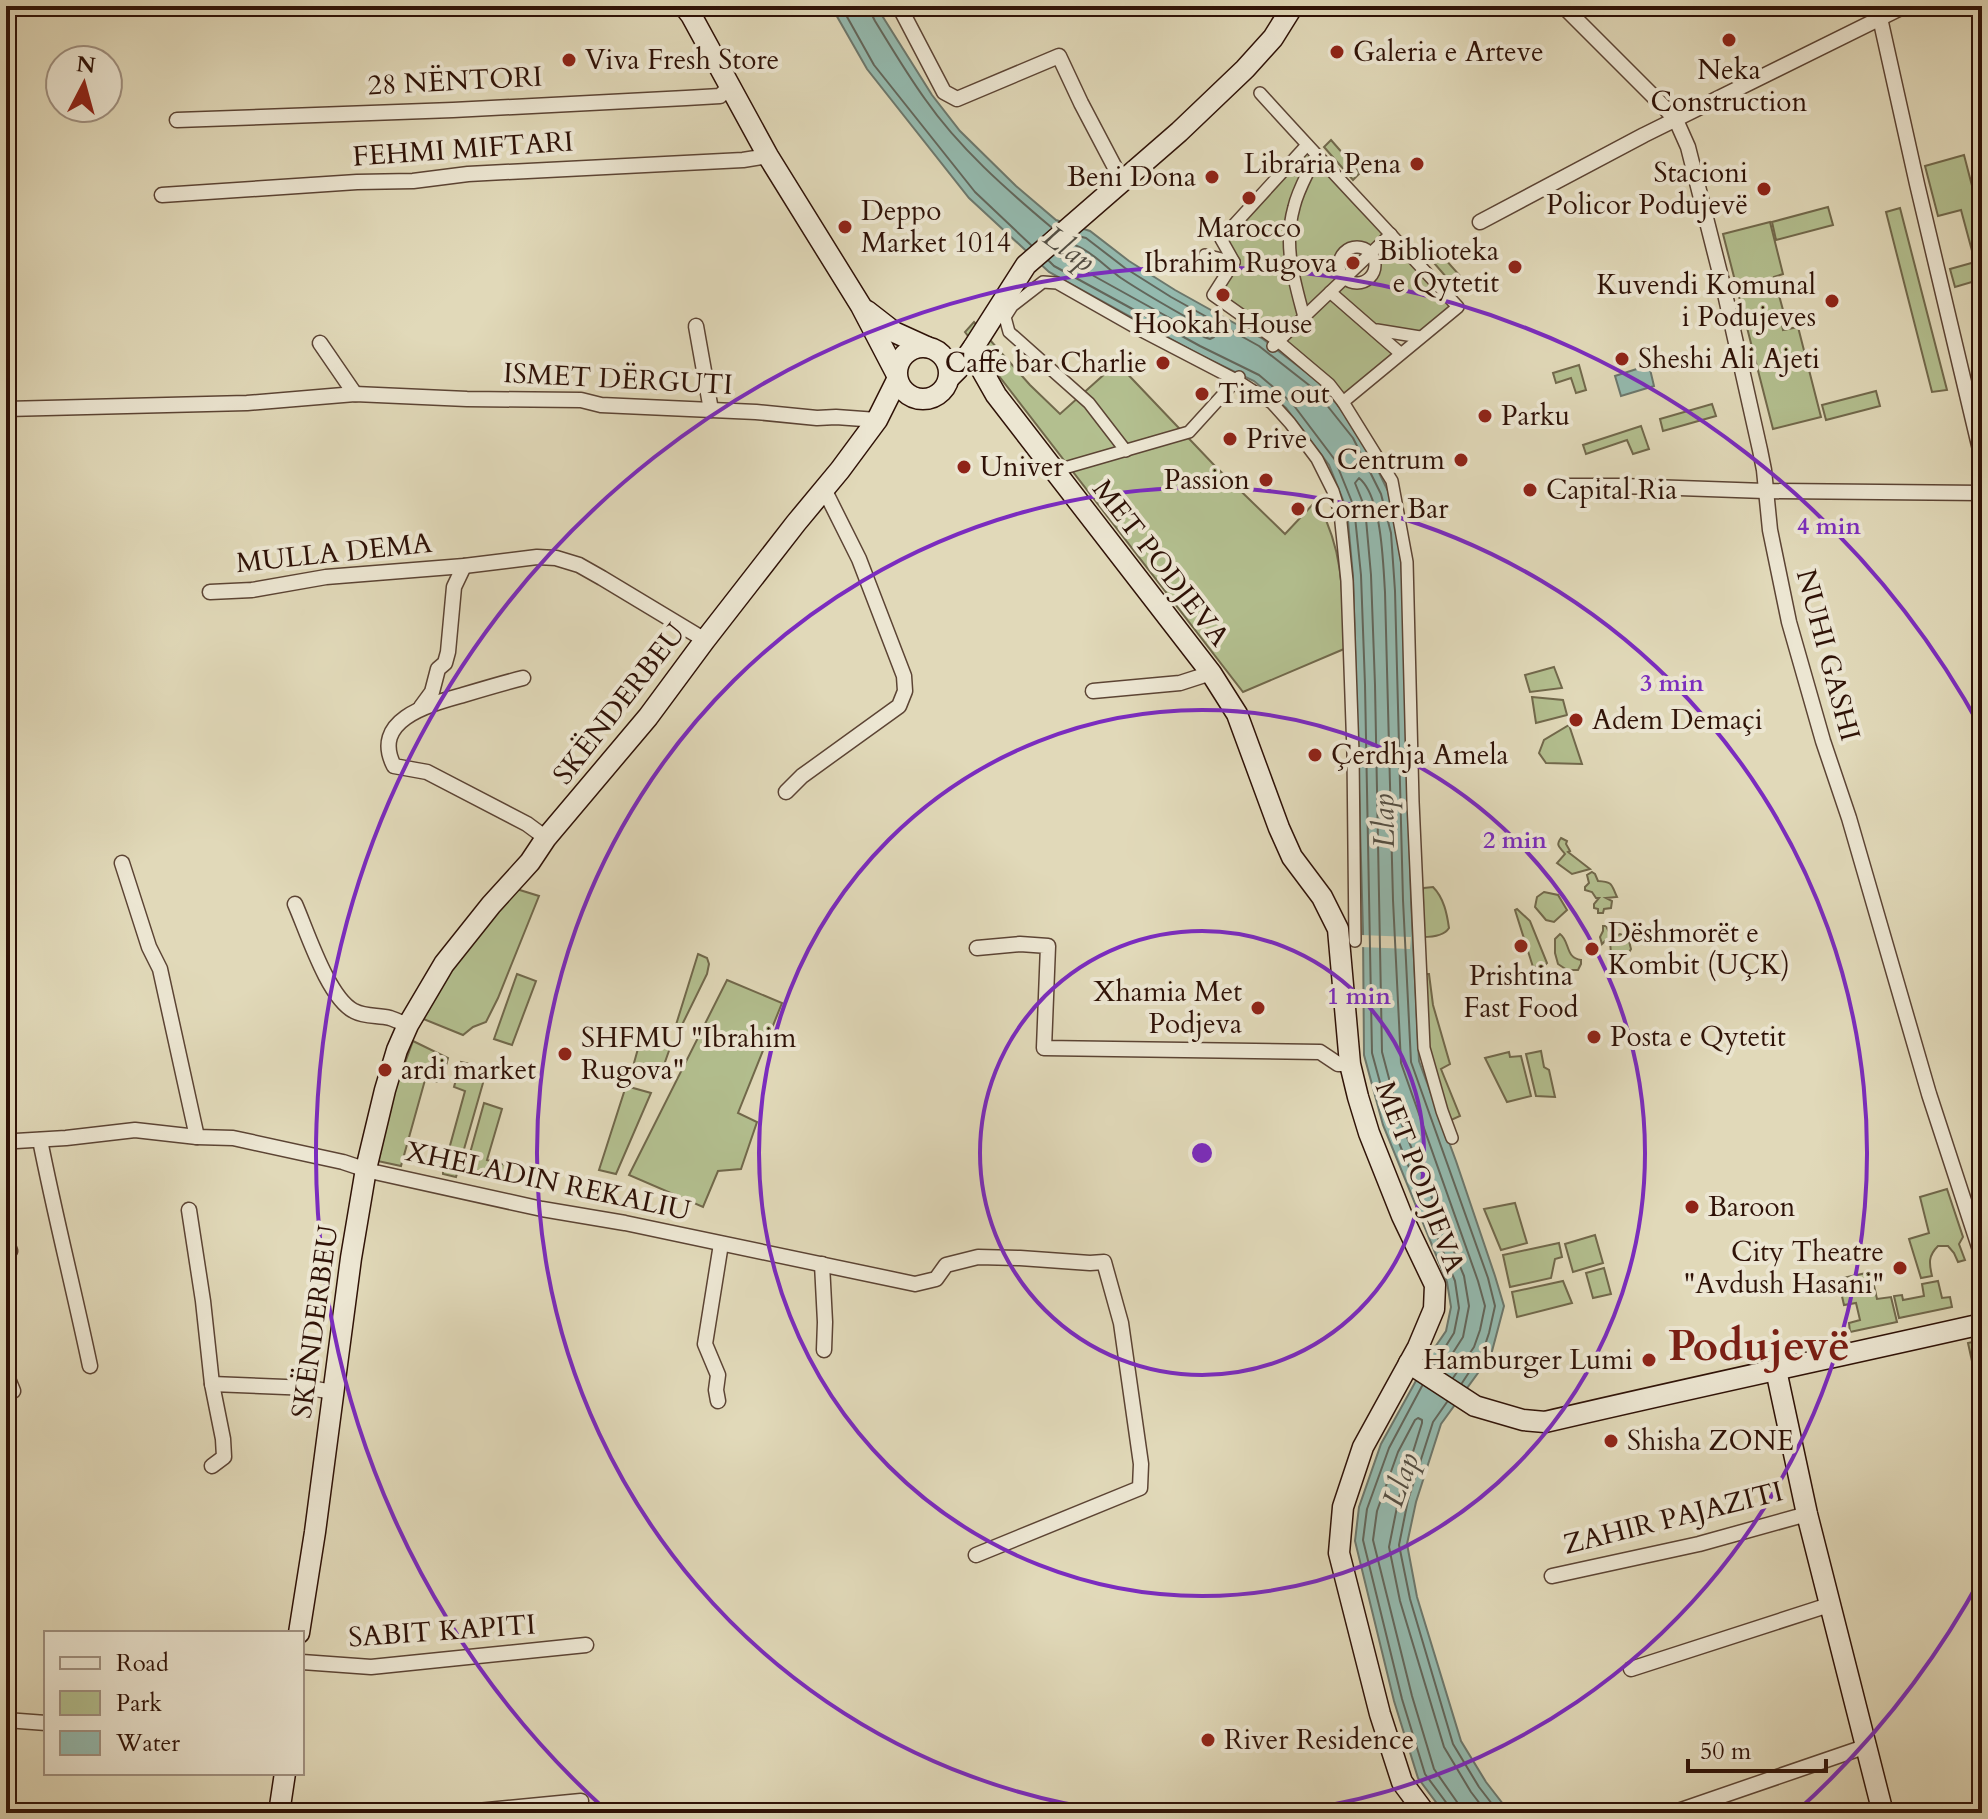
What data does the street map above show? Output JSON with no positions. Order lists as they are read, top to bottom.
{
  "streets": {
    "main road": ["MET PODJEVA", "SKËNDERBEU", "ZAHIR PAJAZITI"],
    "street": [
      "28 NËNTORI",
      "FEHMI MIFTARI",
      "ISMET DËRGUTI",
      "MULLA DEMA",
      "NUHI GASHI",
      "XHELADIN REKALIU",
      "SABIT KAPITI"
    ]
  },
  "crossings": [
    ["ISMET DËRGUTI", "SKËNDERBEU"],
    ["MULLA DEMA", "SKËNDERBEU"],
    ["SKËNDERBEU", "XHELADIN REKALIU"]
  ],
  "districts": ["Podujevë"],
  "water": ["Llap"],
  "places": [
    "Neka Construction",
    "Galeria e Arteve",
    "Viva Fresh Store",
    "Libraria Pena",
    "Beni Dona",
    "Stacioni Policor Podujevë",
    "Marocco",
    "Deppo Market 1014",
    "Ibrahim Rugova",
    "Biblioteka e Qytetit",
    "Hookah House",
    "Kuvendi Komunal i Podujeves",
    "Sheshi Ali Ajeti",
    "Caffe bar Charlie",
    "Time out",
    "Parku",
    "Prive",
    "Centrum",
    "Univer",
    "Passion",
    "Capital Ria",
    "Corner Bar",
    "Adem Demaçi",
    "Çerdhja Amela",
    "Prishtina Fast Food",
    "Dëshmorët e Kombit (UÇK)",
    "Xhamia Met Podjeva",
    "Posta e Qytetit",
    "SHFMU \"Ibrahim Rugova\"",
    "ardi market",
    "Baroon",
    "City Theatre \"Avdush Hasani\"",
    "Hamburger Lumi",
    "Shisha ZONE",
    "River Residence"
  ],
  "legend": ["Road", "Park", "Water"],
  "scale_bar": "50 m",
  "north": "top",
  "rings": [
    "4 min",
    "3 min",
    "2 min",
    "1 min"
  ]
}
